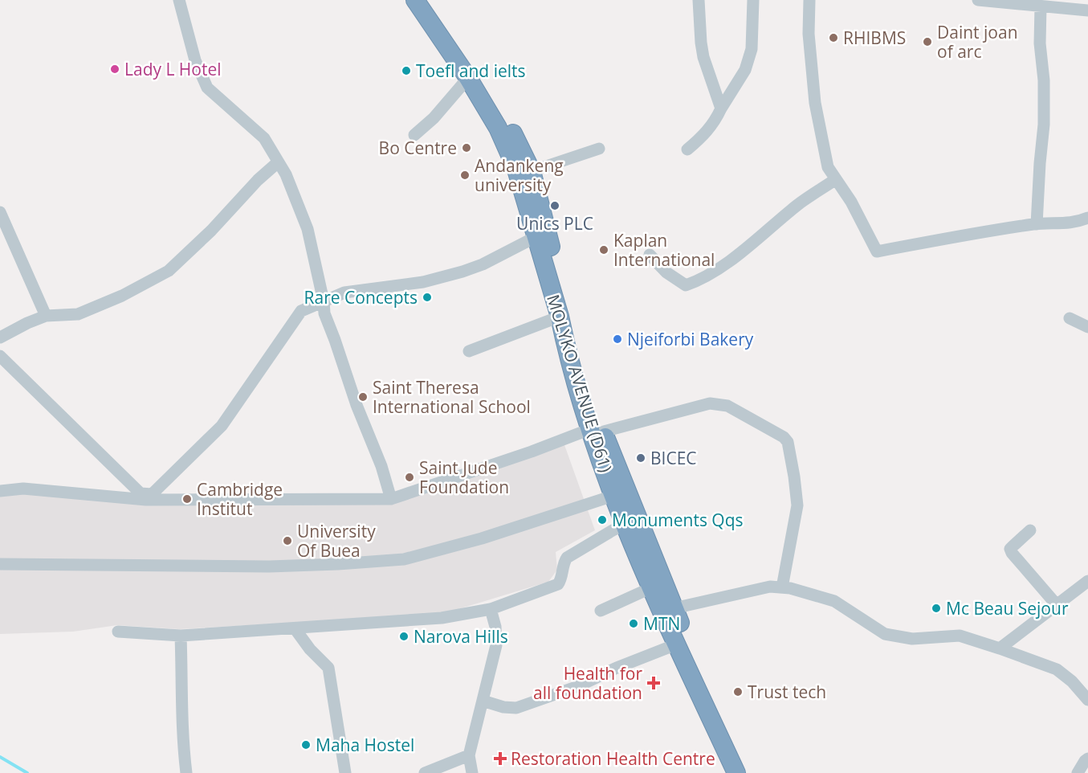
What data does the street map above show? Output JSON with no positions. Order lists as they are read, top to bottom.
{
  "streets": {
    "highway": ["MOLYKO AVENUE (D61)"]
  },
  "places": {
    "other": [
      "RHIBMS",
      "Daint joan of arc",
      "Lady L Hotel",
      "Toefl and ielts",
      "Bo Centre",
      "Andankeng university",
      "Unics PLC",
      "Kaplan International",
      "Rare Concepts",
      "Njeiforbi Bakery",
      "Saint Theresa International School",
      "BICEC",
      "Saint Jude Foundation",
      "Cambridge Institut",
      "Monuments Qqs",
      "University Of Buea",
      "Mc Beau Sejour",
      "MTN",
      "Narova Hills",
      "Trust tech",
      "Maha Hostel"
    ],
    "health": ["Health for all foundation", "Restoration Health Centre"]
  }
}
